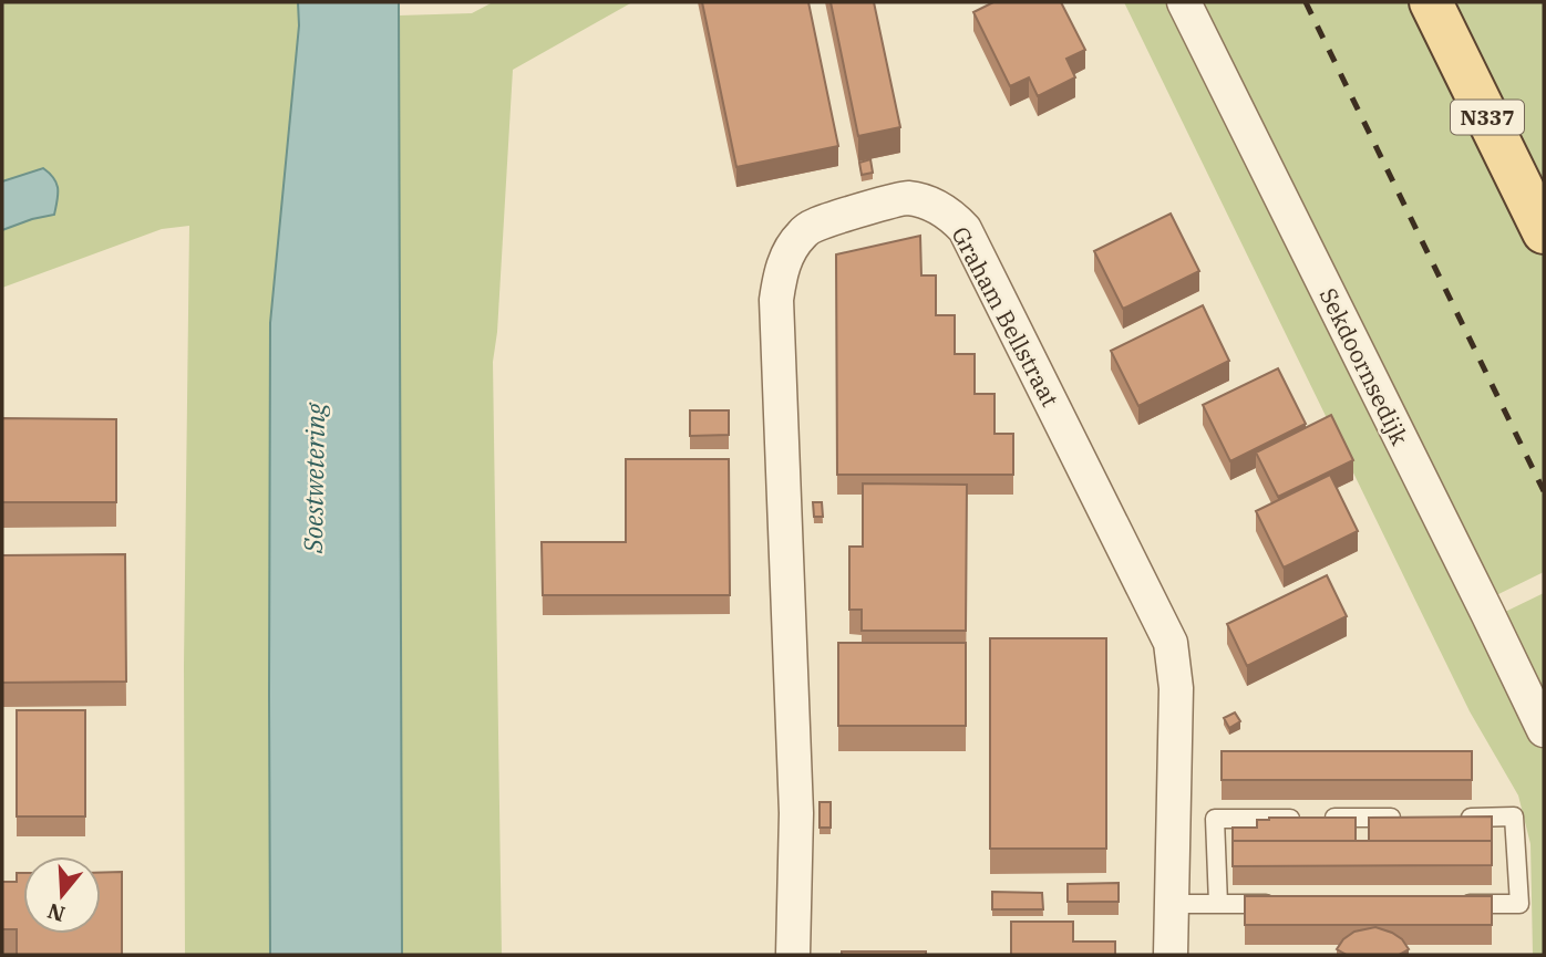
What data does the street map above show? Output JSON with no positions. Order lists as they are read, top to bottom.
{
  "streets": {
    "main road": ["N337"],
    "street": ["Graham Bellstraat", "Sekdoornsedijk"]
  },
  "water": ["Soestwetering"],
  "north": "bottom"
}
